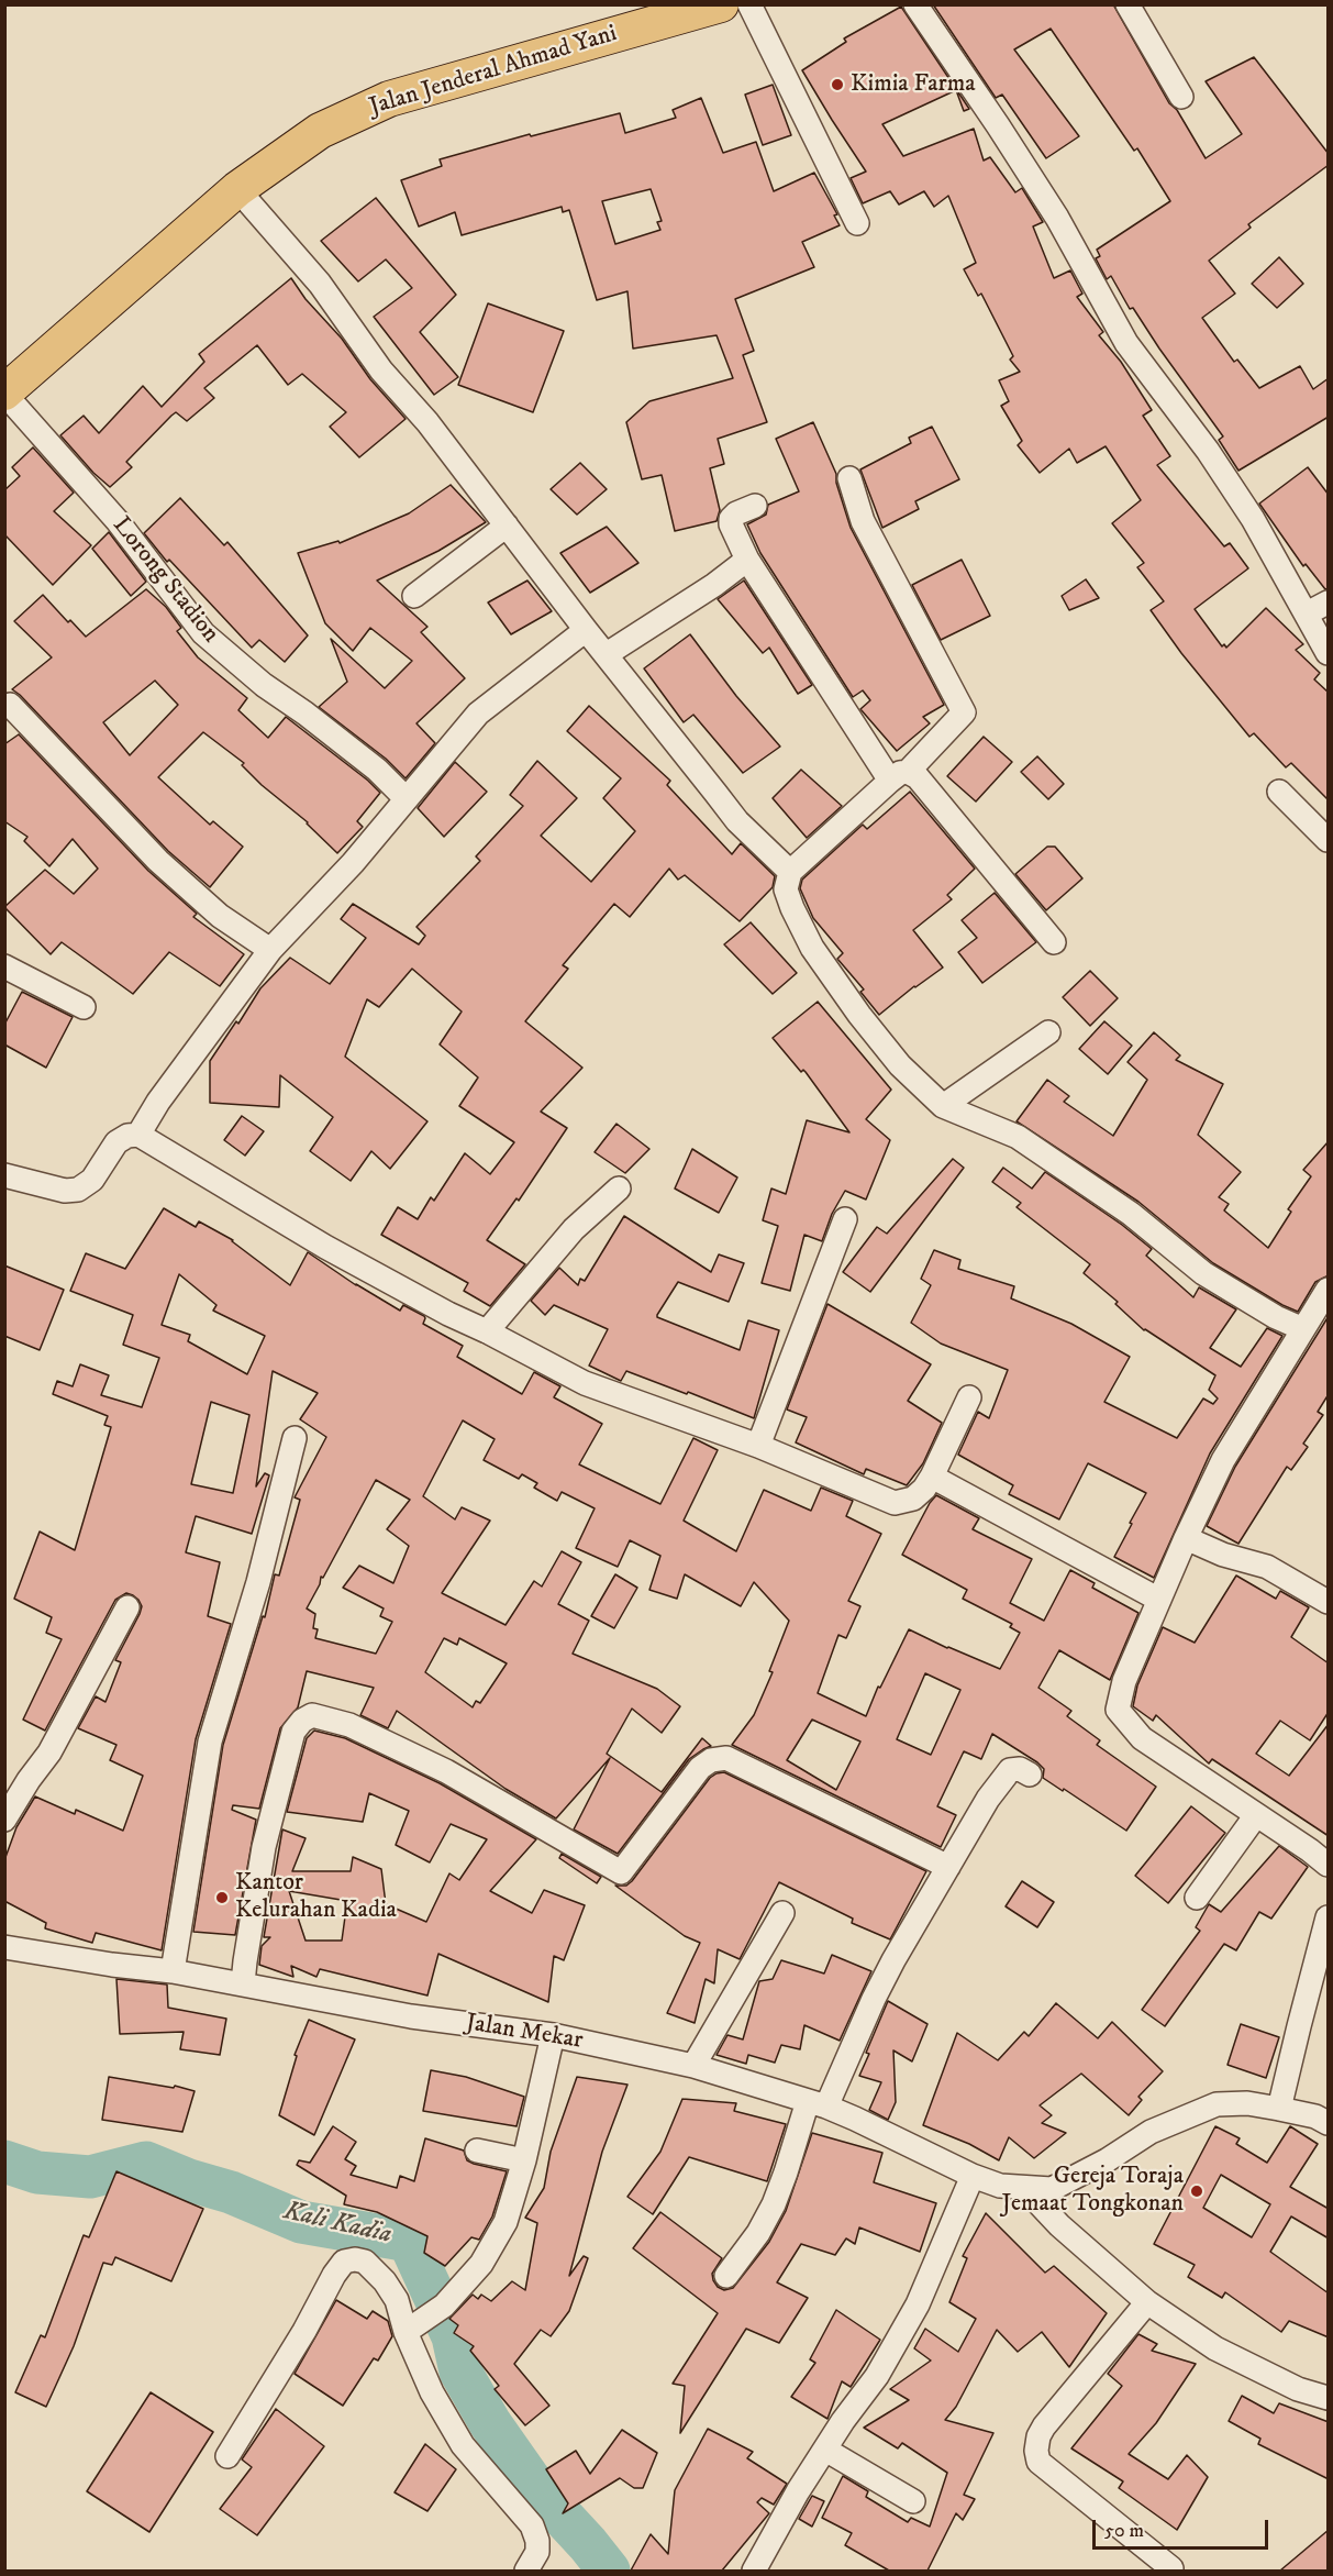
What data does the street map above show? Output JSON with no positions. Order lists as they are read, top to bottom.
{
  "streets": {
    "highway": ["Jalan Jenderal Ahmad Yani"],
    "street": ["Lorong Stadion", "Jalan Mekar"]
  },
  "crossings": [
    ["Jalan Jenderal Ahmad Yani", "Lorong Stadion"]
  ],
  "water": ["Kali Kadia"],
  "places": ["Kimia Farma", "Kantor Kelurahan Kadia", "Gereja Toraja Jemaat Tongkonan"],
  "scale_bar": "50 m"
}
